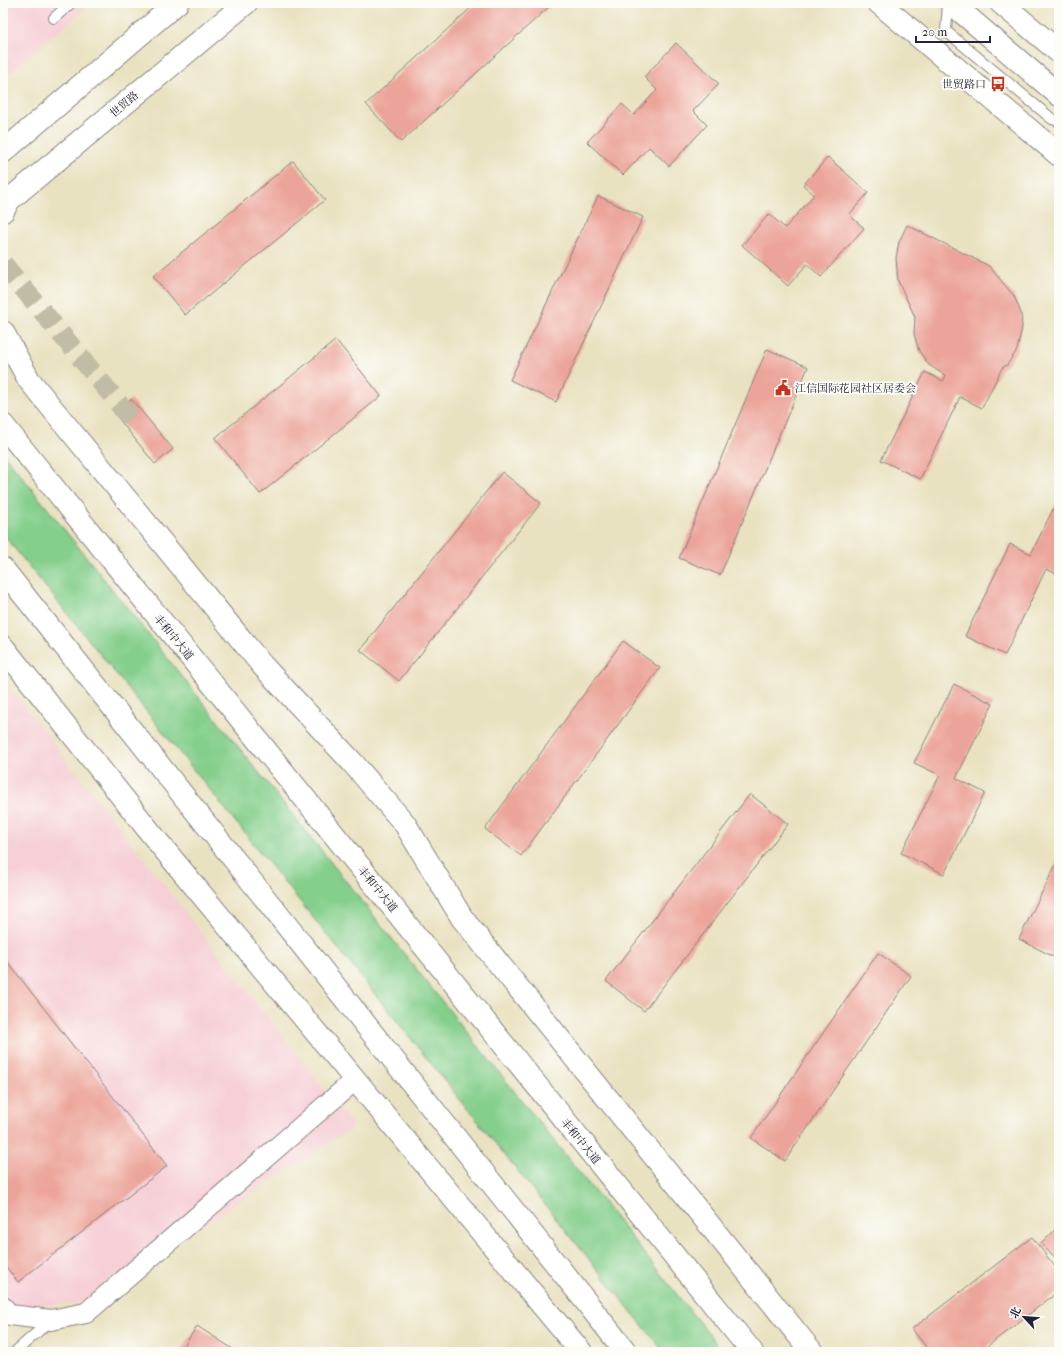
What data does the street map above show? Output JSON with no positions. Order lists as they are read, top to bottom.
{
  "streets": {
    "main road": ["世贸路", "丰和中大道"]
  },
  "places": {
    "bus stop": ["世贸路口"],
    "public building": ["江信国际花园社区居委会"]
  },
  "scale_bar": "20 m",
  "north": "top left"
}
